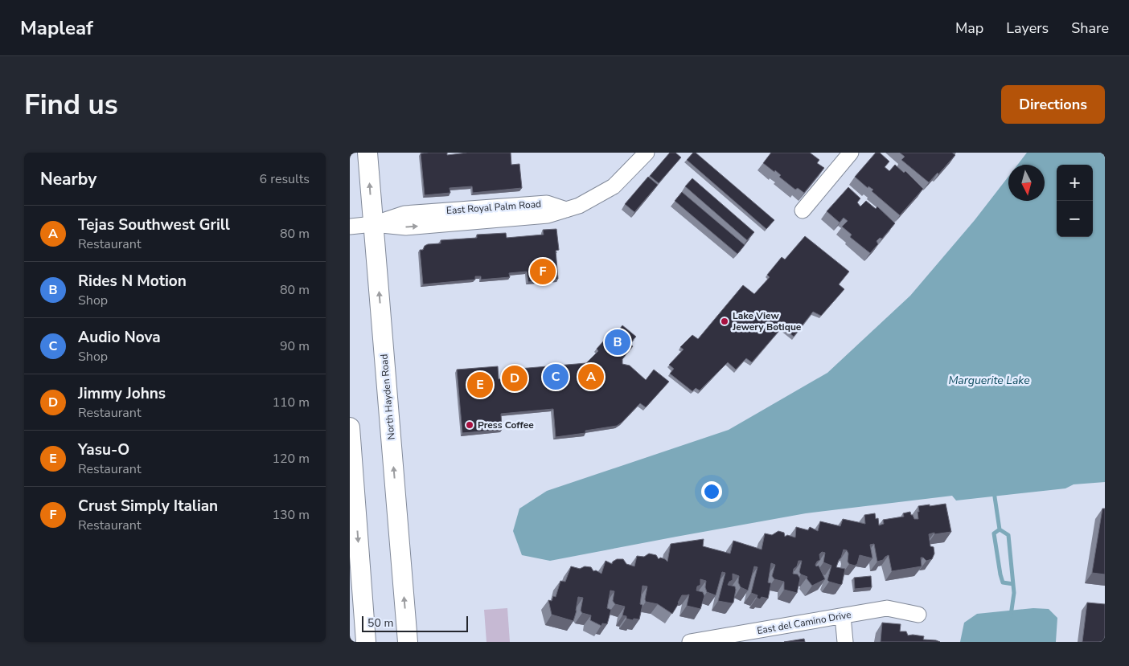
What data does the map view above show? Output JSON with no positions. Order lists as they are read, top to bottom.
{
  "streets": {
    "main road": ["North Hayden Road"],
    "street": ["East Royal Palm Road", "East del Camino Drive"]
  },
  "crossings": [
    ["East Royal Palm Road", "North Hayden Road"]
  ],
  "water": ["Marguerite Lake"],
  "places": ["Lake View Jewery Botique", "Press Coffee"],
  "scale_bar": "50 m",
  "north": "bottom",
  "page": {
    "header": "Mapleaf",
    "nav": ["Map", "Layers", "Share"],
    "buttons": "Directions",
    "title": "Find us",
    "heading": ["Nearby", "6 results"],
    "map_buttons": ["+", "−"],
    "list": [
      {
        "mark": "A",
        "name": "Tejas Southwest Grill",
        "note": "Restaurant",
        "value": "80 m"
      },
      {
        "mark": "B",
        "name": "Rides N Motion",
        "note": "Shop",
        "value": "80 m"
      },
      {
        "mark": "C",
        "name": "Audio Nova",
        "note": "Shop",
        "value": "90 m"
      },
      {
        "mark": "D",
        "name": "Jimmy Johns",
        "note": "Restaurant",
        "value": "110 m"
      },
      {
        "mark": "E",
        "name": "Yasu-O",
        "note": "Restaurant",
        "value": "120 m"
      },
      {
        "mark": "F",
        "name": "Crust Simply Italian",
        "note": "Restaurant",
        "value": "130 m"
      }
    ],
    "pins": [
      "F",
      "B",
      "A",
      "C",
      "D",
      "E"
    ],
    "scale": "50 m"
  }
}
